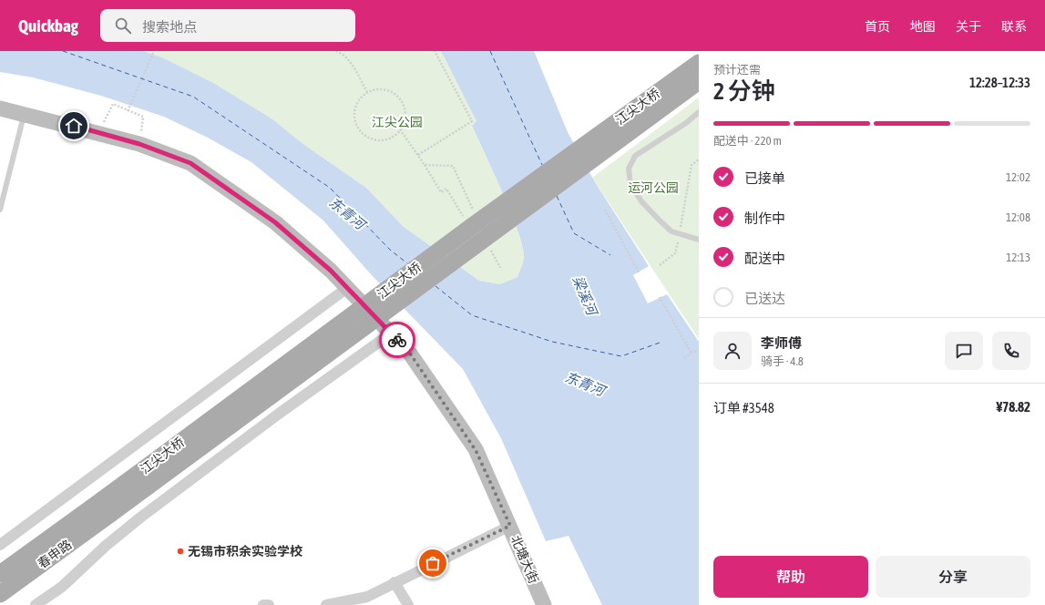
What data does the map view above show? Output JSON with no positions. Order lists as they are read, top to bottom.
{
  "streets": {
    "main road": ["江尖大桥", "春申路", "北塘大街"]
  },
  "crossings": [
    ["江尖大桥", "春申路"]
  ],
  "water": ["东青河", "梁溪河"],
  "parks": ["江尖公园", "运河公园"],
  "places": ["无锡市积余实验学校"],
  "page": {
    "header": "Quickbag",
    "search": "搜索地点",
    "nav": [
      "首页",
      "地图",
      "关于",
      "联系"
    ],
    "heading": ["2 分钟", "预计还需", "12:28–12:33"],
    "panel": [
      "李师傅",
      "骑手 · 4.8",
      "订单 #3548",
      "¥78.82"
    ],
    "bar": "配送中 · 220 m",
    "list": [
      ["已接单", "12:02"],
      ["制作中", "12:08"],
      ["配送中", "12:13"],
      "已送达"
    ],
    "buttons": ["帮助", "分享"]
  }
}
